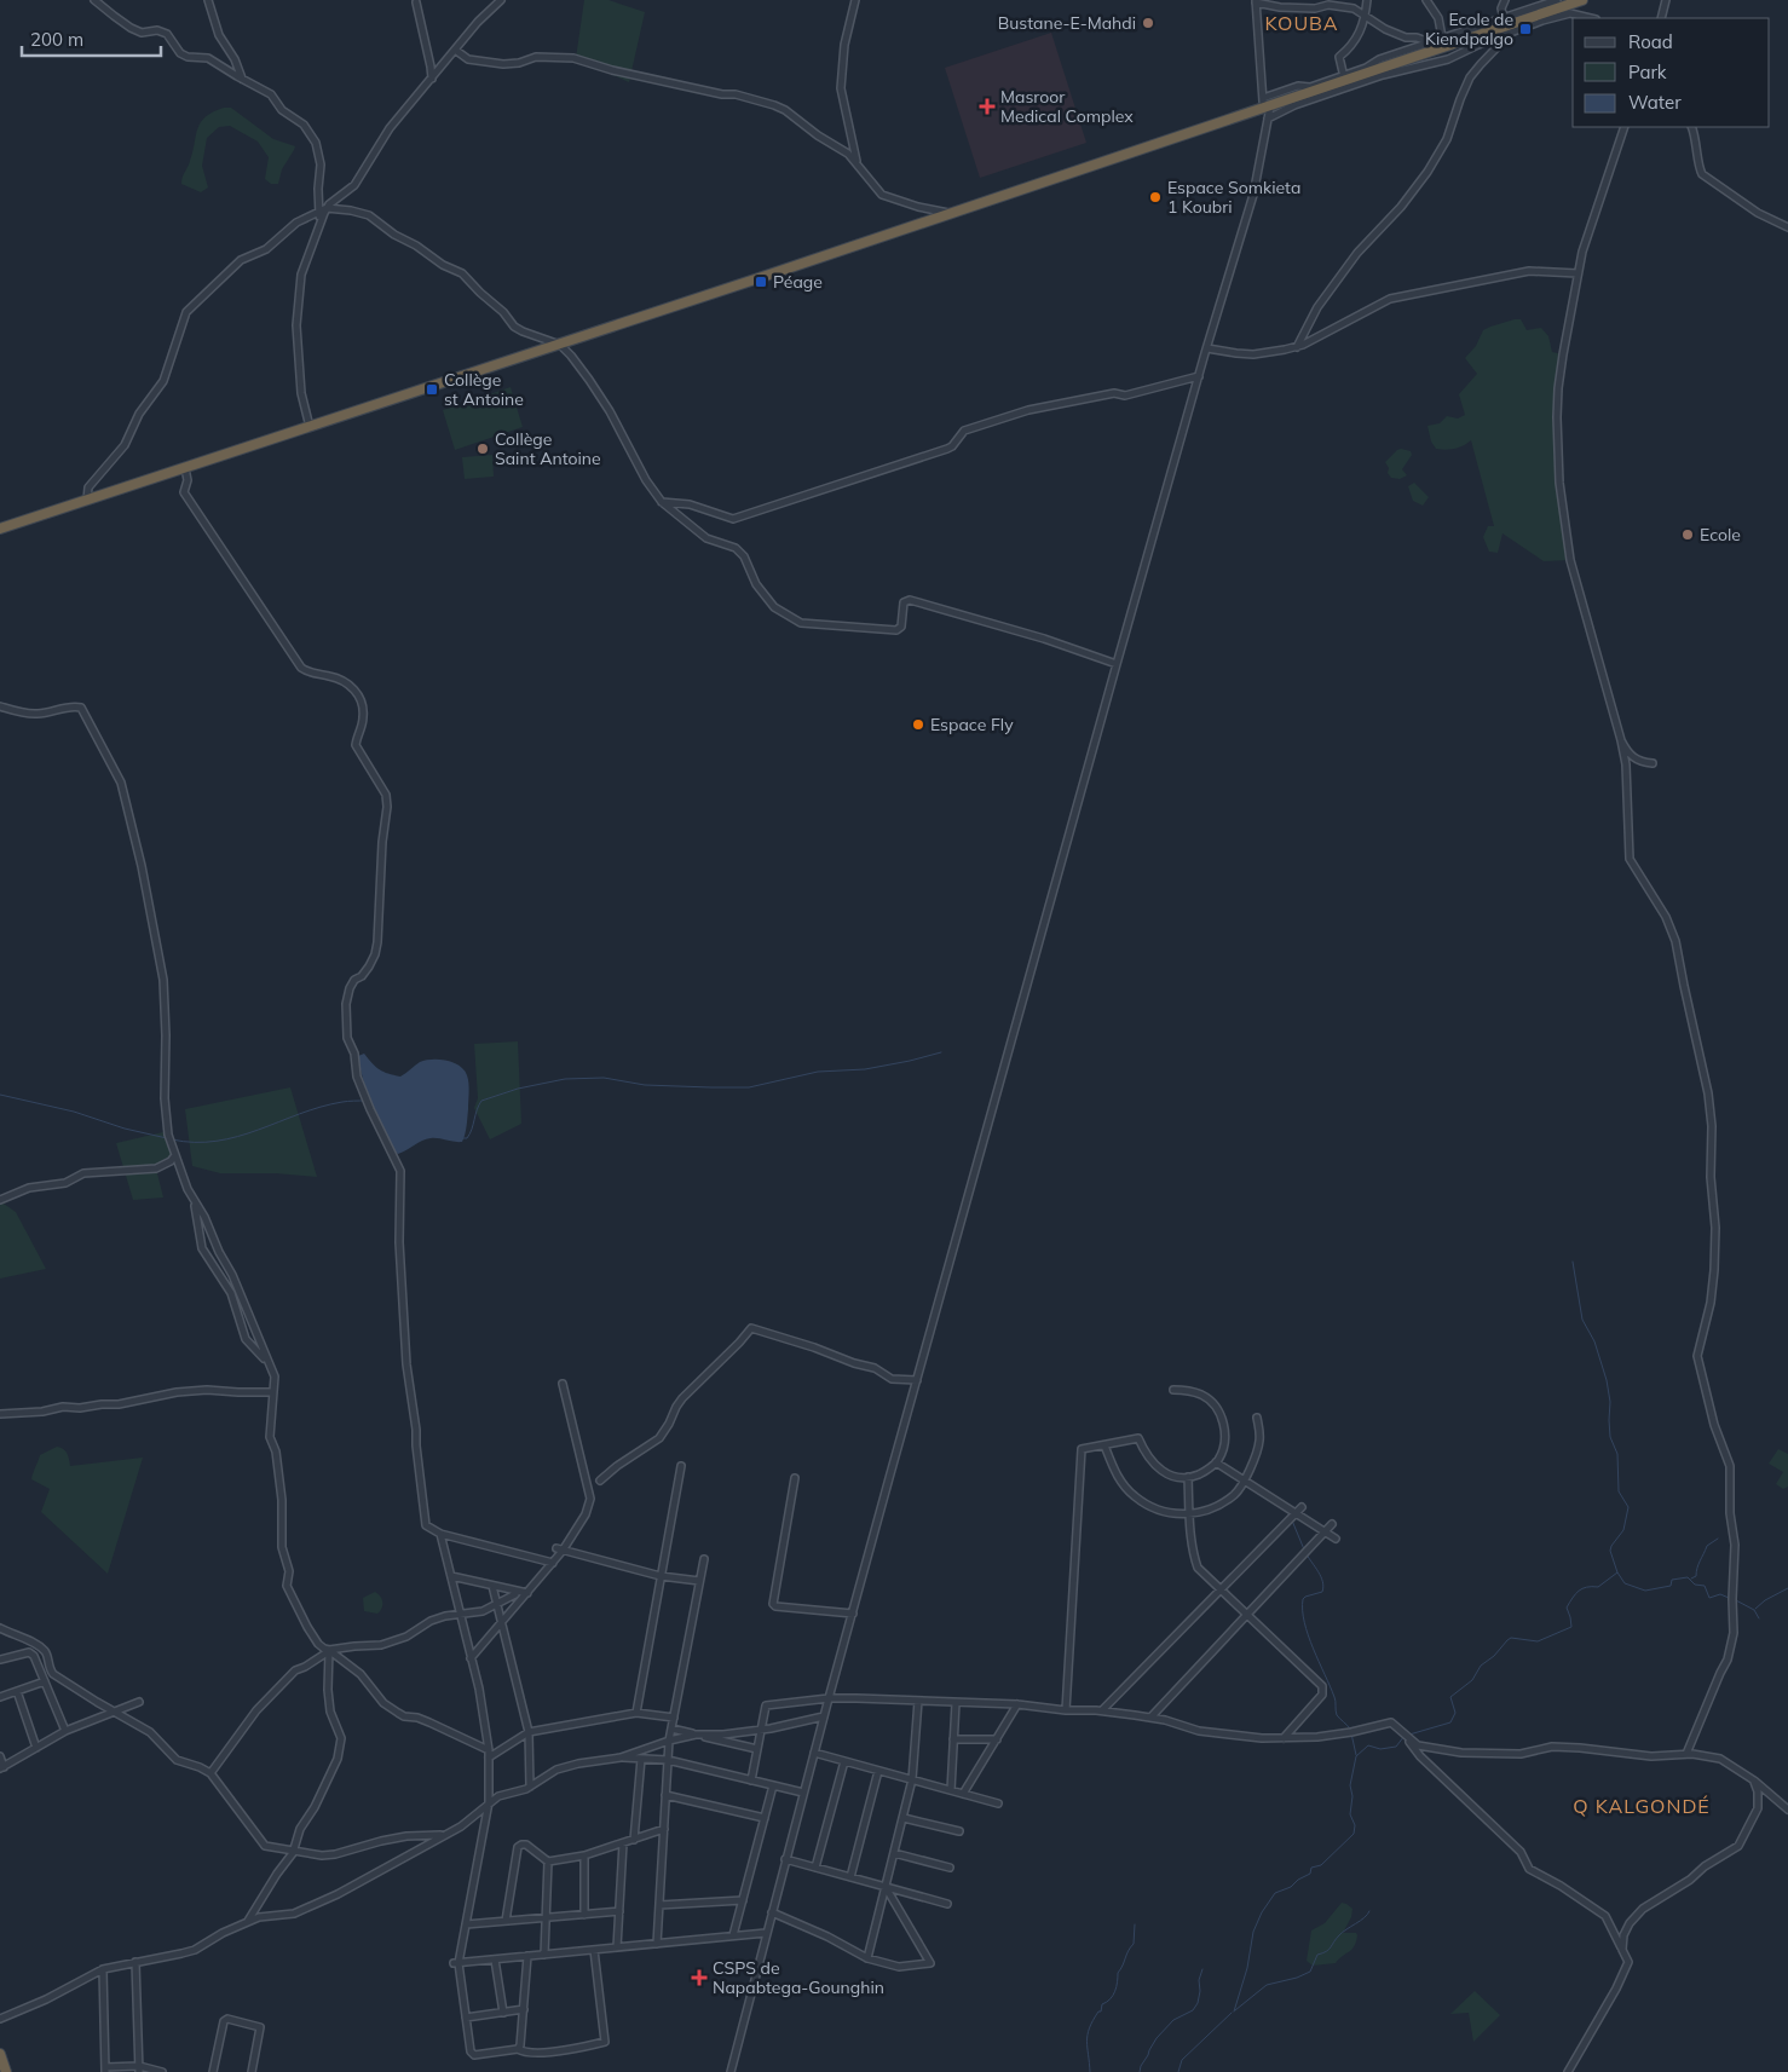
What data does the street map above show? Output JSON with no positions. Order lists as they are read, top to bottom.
{
  "districts": ["KOUBA", "Q KALGONDÉ"],
  "places": {
    "other": [
      "Bustane-E-Mahdi",
      "Espace Somkieta 1 Koubri",
      "Collège Saint Antoine",
      "Ecole",
      "Espace Fly"
    ],
    "transit": ["Ecole de Kiendpalgo", "Péage", "Collège st Antoine"],
    "health": ["Masroor Medical Complex", "CSPS de Napabtega-Gounghin"]
  },
  "legend": ["Road", "Park", "Water"],
  "scale_bar": "200 m"
}
